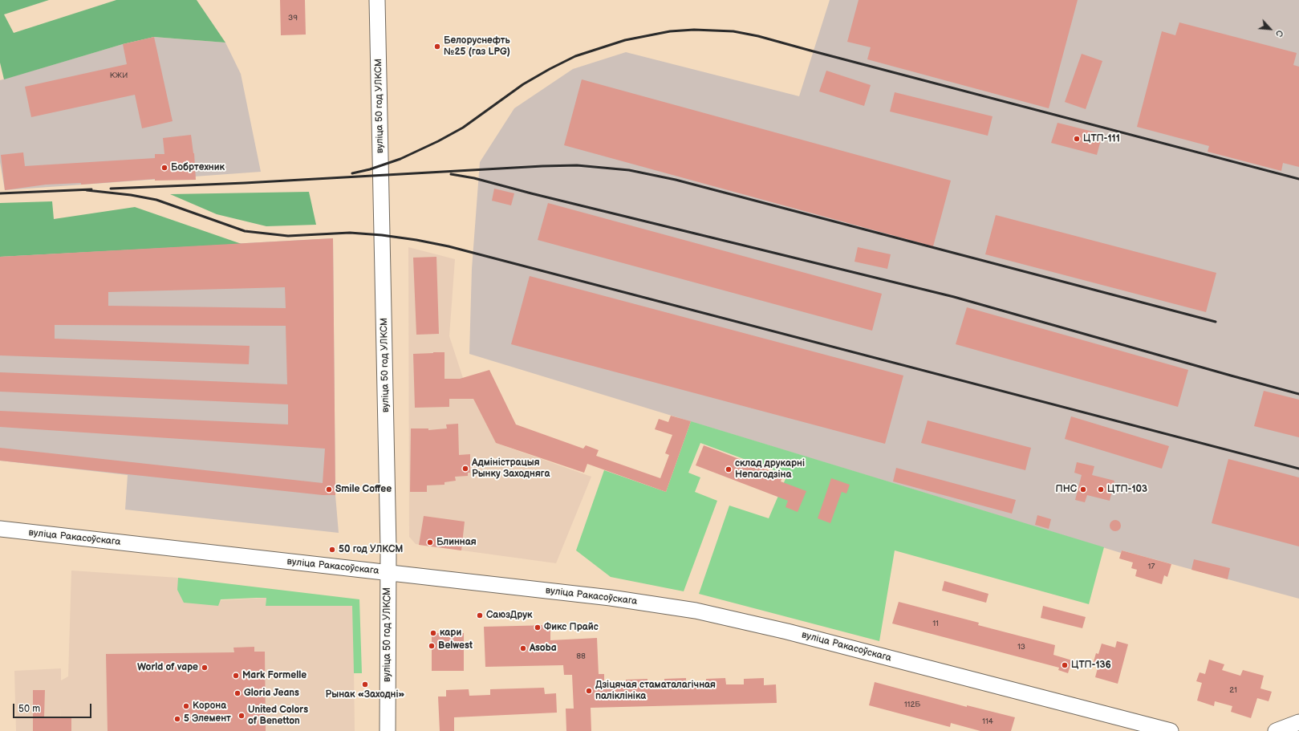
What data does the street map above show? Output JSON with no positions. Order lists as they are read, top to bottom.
{
  "streets": {
    "main road": ["вуліца 50 год УЛКСМ", "вуліца Ракасоўскага"]
  },
  "crossings": [
    ["вуліца 50 год УЛКСМ", "вуліца Ракасоўскага"]
  ],
  "places": [
    "Белоруснефть №25 (газ LPG)",
    "ЦТП-111",
    "Бобртехник",
    "Адміністрацыя Рынку Заходняга",
    "склад друкарні Непагодзіна",
    "Smile Coffee",
    "ПНС",
    "ЦТП-103",
    "Блинная",
    "50 год УЛКСМ",
    "СаюзДрук",
    "Фикс Прайс",
    "кари",
    "Belwest",
    "Asoba",
    "ЦТП-136",
    "World of vape",
    "Mark Formelle",
    "Рынак «Заходні»",
    "Дзіцячая стаматалагічная паліклініка",
    "Gloria Jeans",
    "Корона",
    "United Colors of Benetton",
    "5 Элемент"
  ],
  "house_numbers": [
    "39",
    "КЖИ",
    "17",
    "11",
    "13",
    "88",
    "21",
    "112Б",
    "114"
  ],
  "scale_bar": "50 m",
  "north": "bottom right"
}
